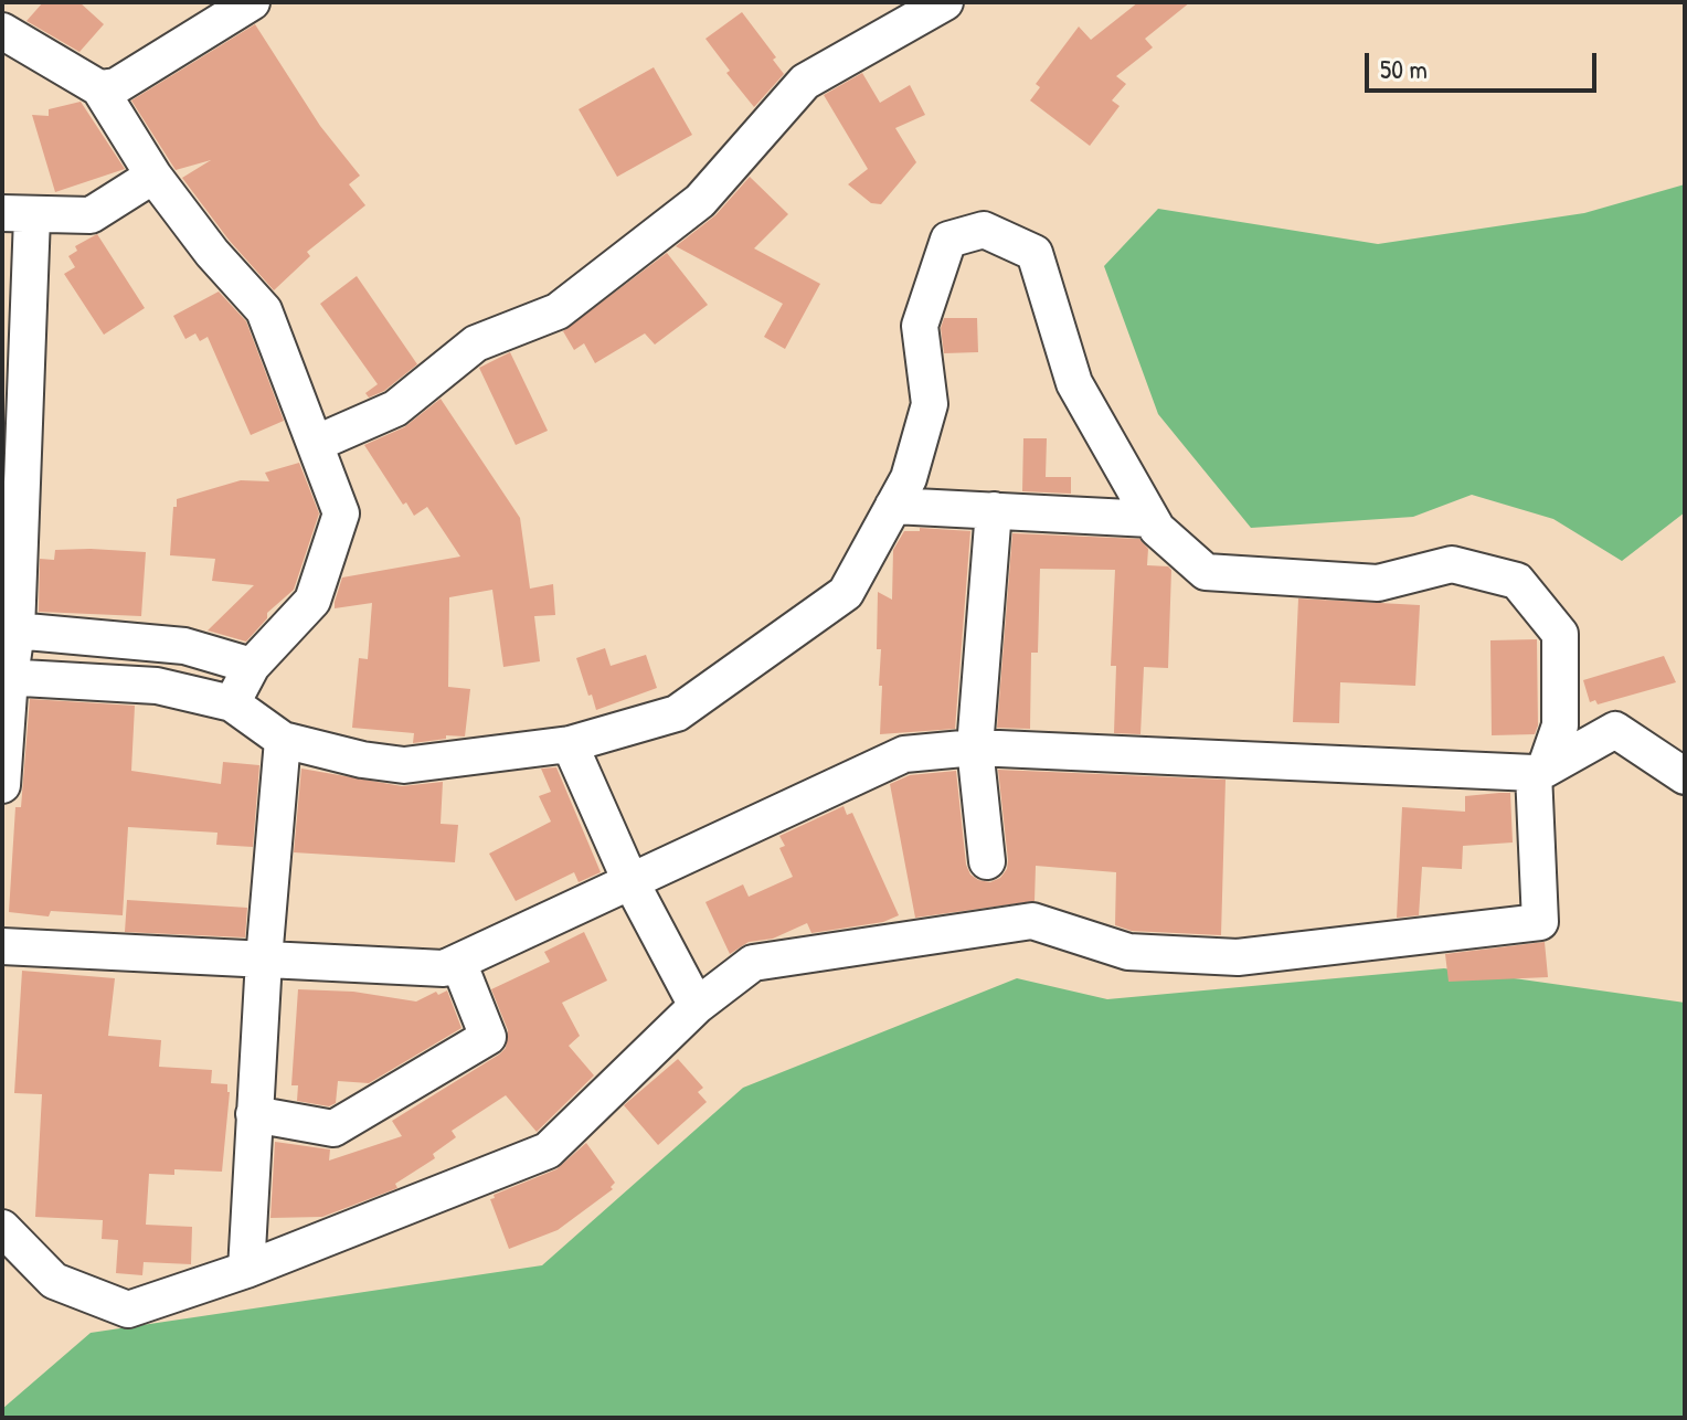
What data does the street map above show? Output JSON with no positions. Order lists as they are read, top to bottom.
{
  "scale_bar": "50 m"
}
